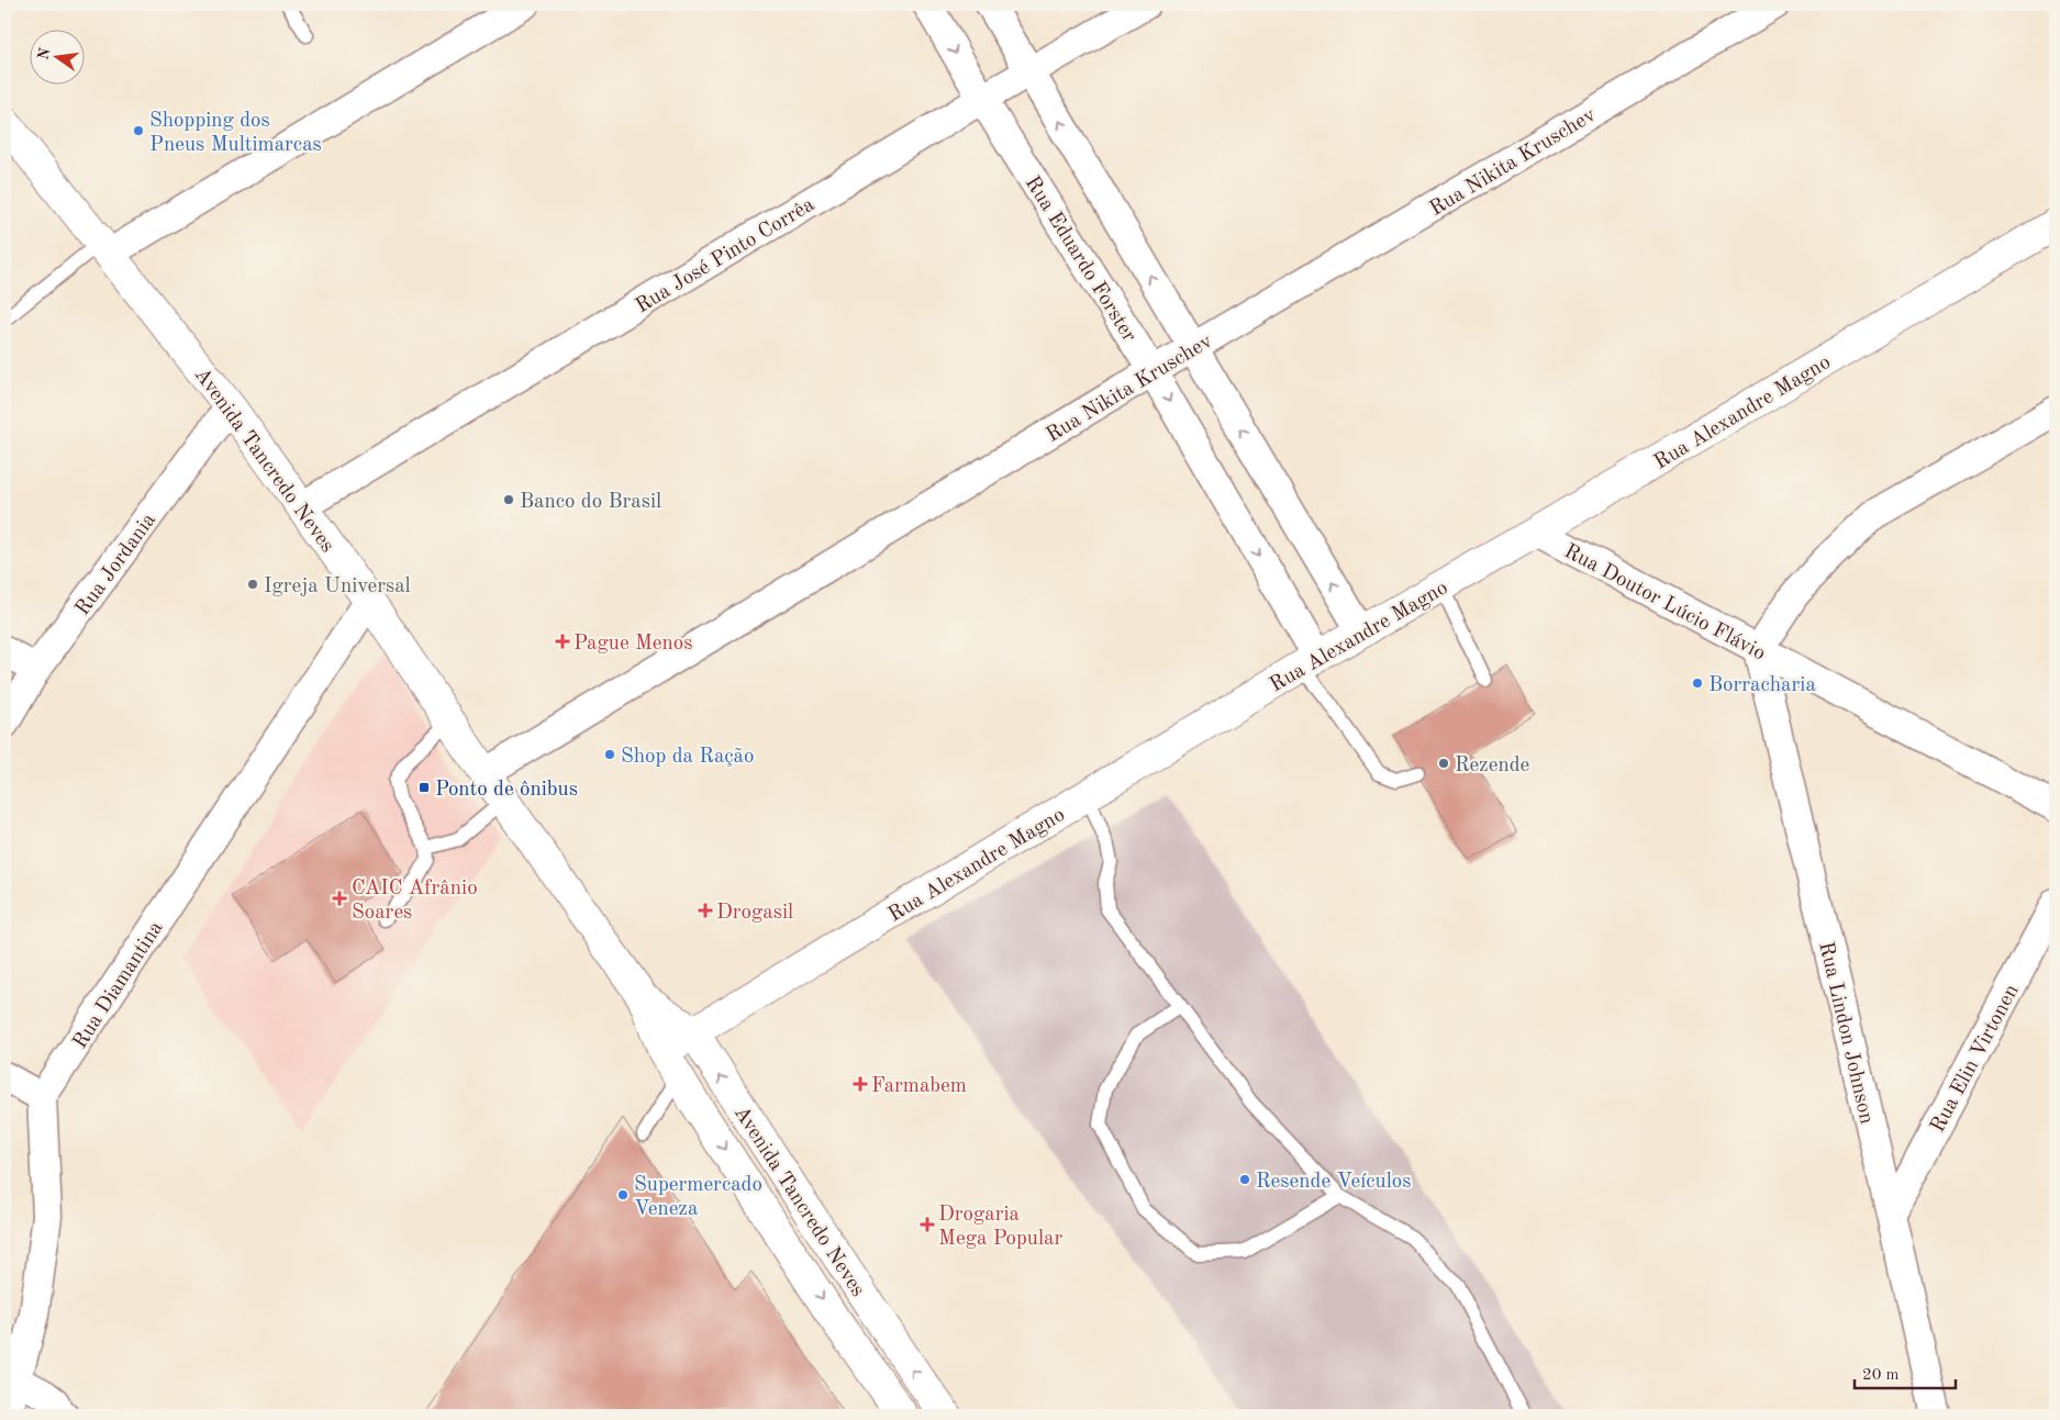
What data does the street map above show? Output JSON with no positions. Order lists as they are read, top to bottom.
{
  "streets": {
    "main road": ["Rua Alexandre Magno", "Avenida Tancredo Neves"],
    "street": [
      "Rua Nikita Kruschev",
      "Rua José Pinto Corrêa",
      "Rua Eduardo Forster",
      "Rua Jordania",
      "Rua Doutor Lúcio Flávio",
      "Rua Diamantina",
      "Rua Lindon Johnson",
      "Rua Elin Virtonen"
    ]
  },
  "crossings": [
    ["Rua Nikita Kruschev", "Rua Eduardo Forster"],
    ["Rua Nikita Kruschev", "Avenida Tancredo Neves"],
    ["Rua José Pinto Corrêa", "Rua Eduardo Forster"],
    ["Rua José Pinto Corrêa", "Avenida Tancredo Neves"],
    ["Rua Eduardo Forster", "Rua Alexandre Magno"],
    ["Rua Alexandre Magno", "Avenida Tancredo Neves"],
    ["Rua Alexandre Magno", "Rua Doutor Lúcio Flávio"],
    ["Avenida Tancredo Neves", "Rua Jordania"],
    ["Avenida Tancredo Neves", "Rua Diamantina"],
    ["Rua Doutor Lúcio Flávio", "Rua Lindon Johnson"],
    ["Rua Lindon Johnson", "Rua Elin Virtonen"]
  ],
  "places": {
    "other": [
      "Shopping dos Pneus Multimarcas",
      "Banco do Brasil",
      "Igreja Universal",
      "Borracharia",
      "Shop da Ração",
      "Rezende",
      "Resende Veículos",
      "Supermercado Veneza"
    ],
    "health": [
      "Pague Menos",
      "CAIC Afrânio Soares",
      "Drogasil",
      "Farmabem",
      "Drogaria Mega Popular"
    ],
    "transit": ["Ponto de ônibus"]
  },
  "scale_bar": "20 m",
  "north": "left"
}
